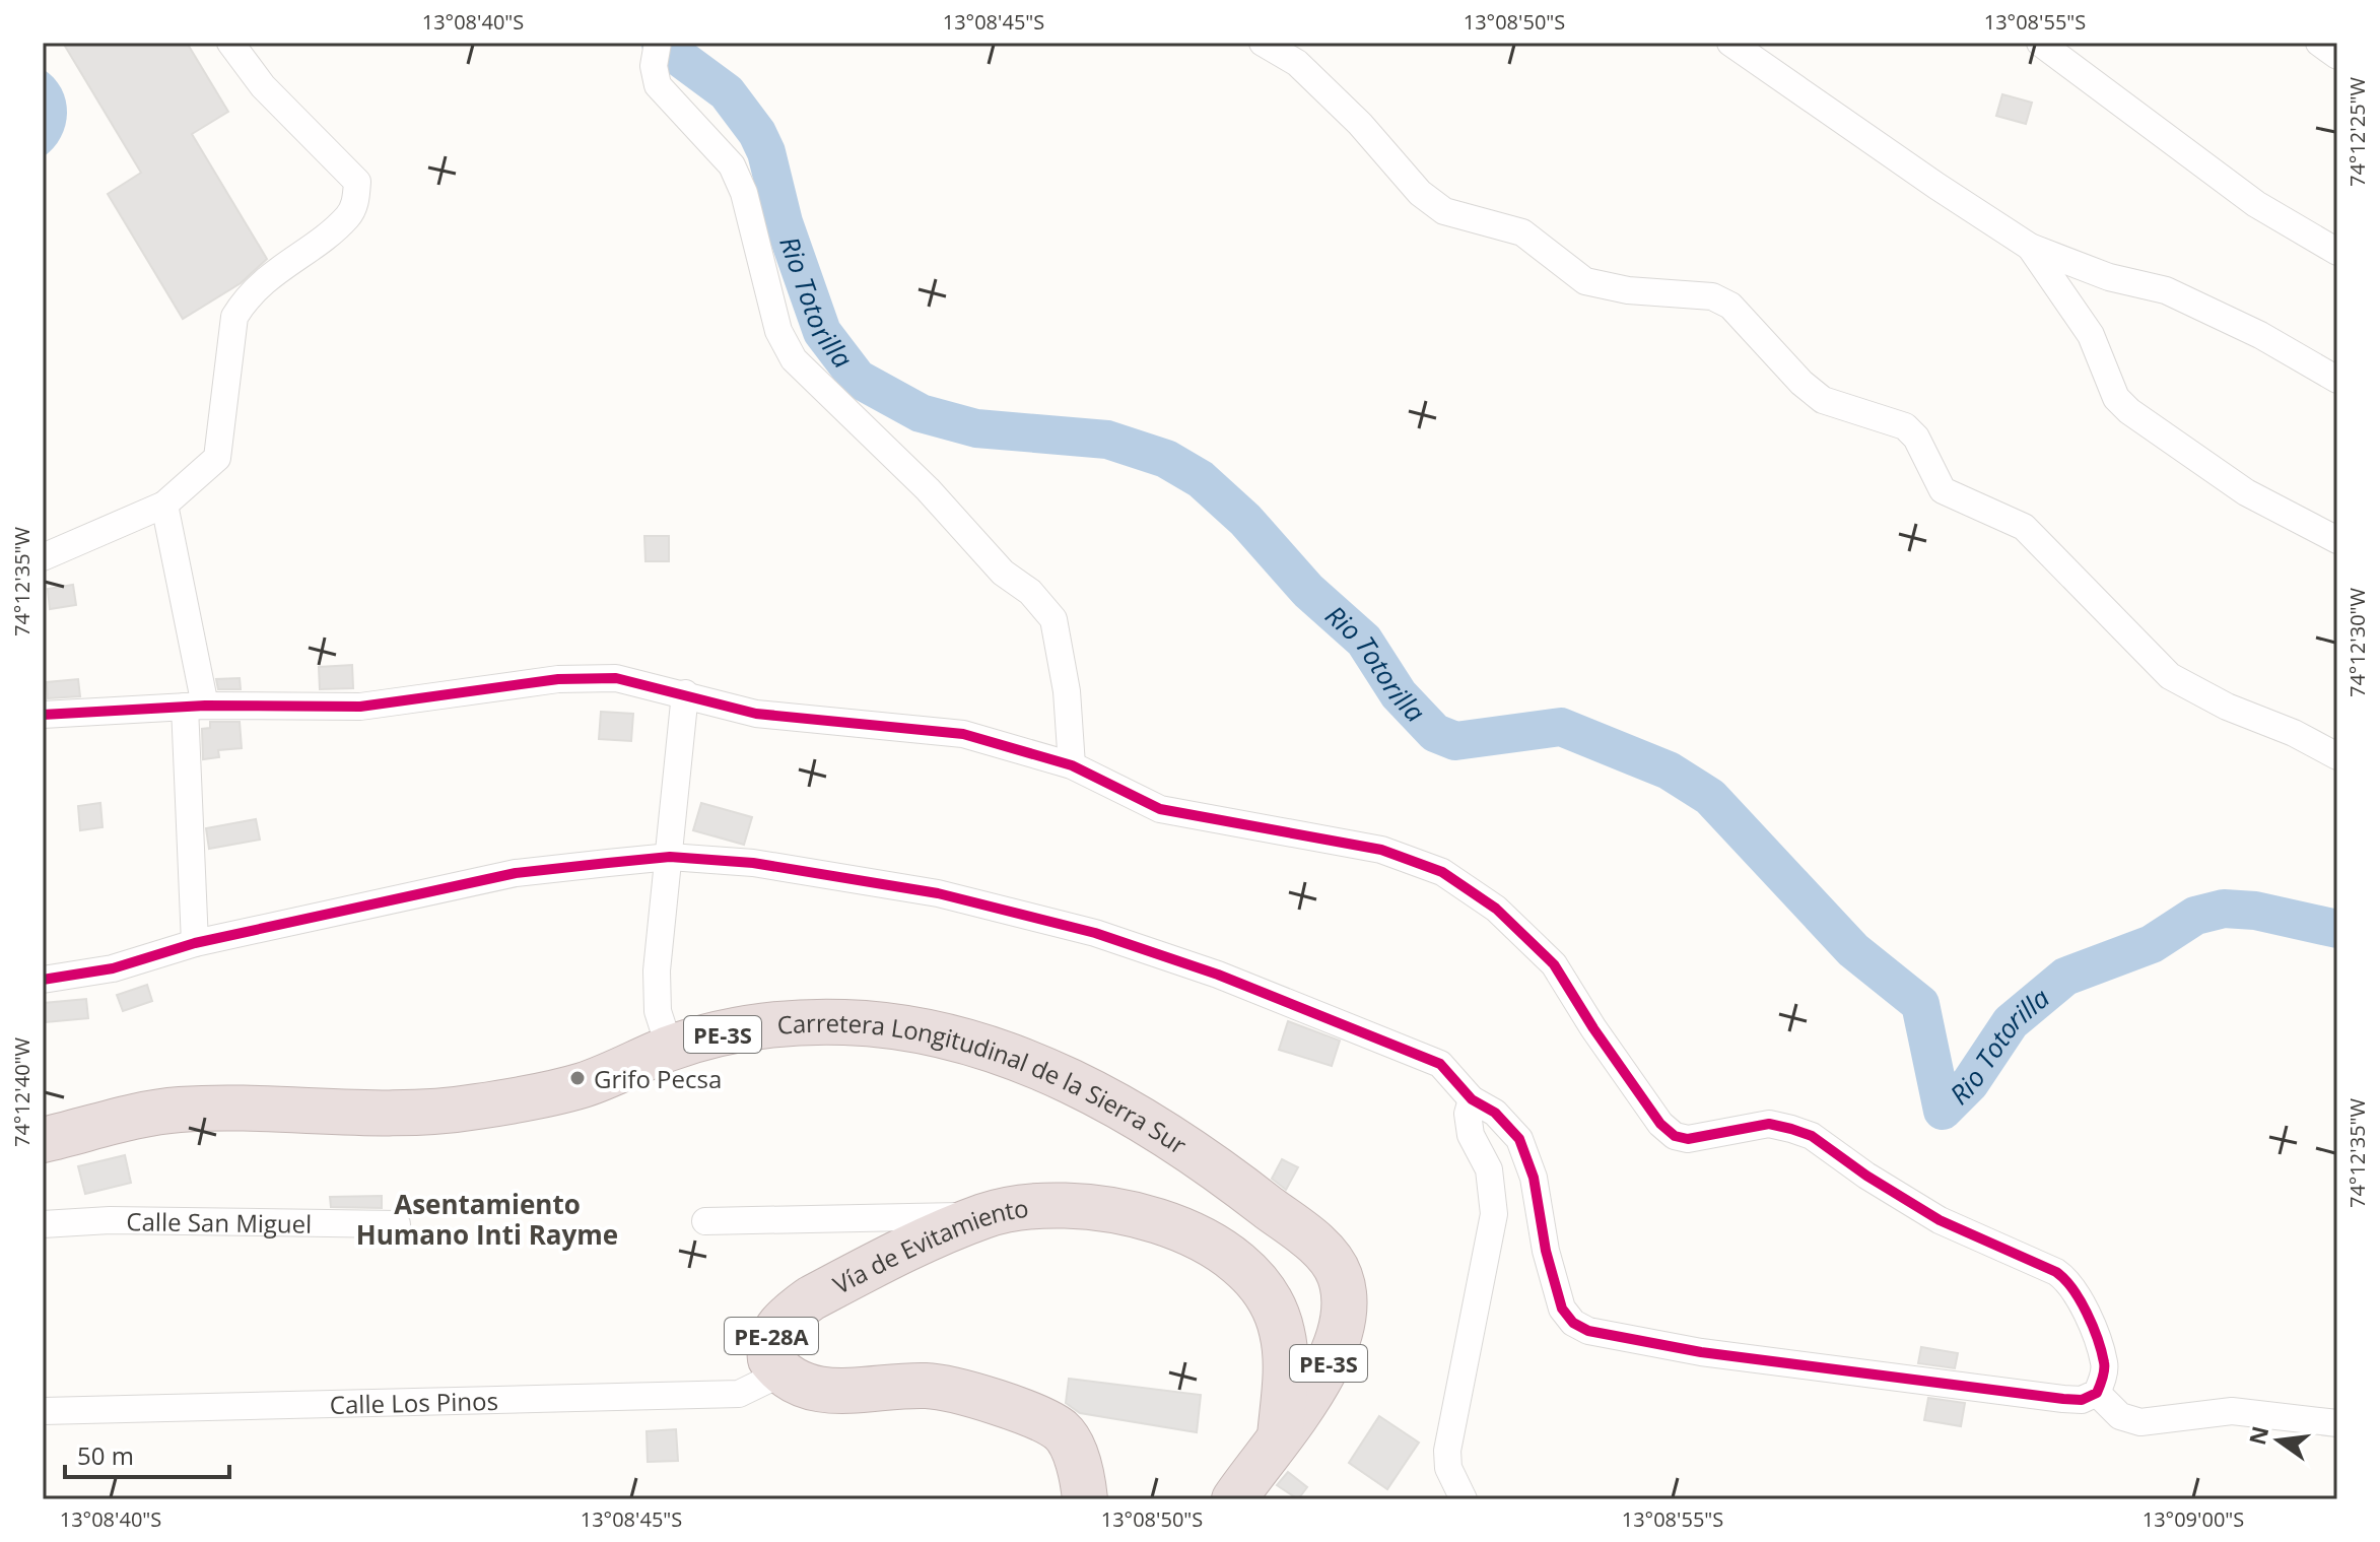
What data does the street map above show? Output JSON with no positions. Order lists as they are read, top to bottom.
{
  "streets": {
    "highway": [
      "PE-3S",
      "Carretera Longitudinal de la Sierra Sur",
      "Vía de Evitamiento",
      "PE-28A"
    ],
    "street": ["Calle San Miguel", "Calle Los Pinos"]
  },
  "crossings": [
    ["PE-3S", "Carretera Longitudinal de la Sierra Sur"],
    ["Vía de Evitamiento", "PE-28A"],
    ["Vía de Evitamiento", "Calle Los Pinos"],
    ["PE-28A", "Calle Los Pinos"]
  ],
  "districts": ["Asentamiento Humano Inti Rayme"],
  "water": ["Rio Totorilla"],
  "places": ["Grifo Pecsa"],
  "scale_bar": "50 m",
  "north": "left",
  "coordinates": [
    "13°08'40\"S",
    "13°08'45\"S",
    "13°08'50\"S",
    "13°08'55\"S",
    "74°12'25\"W",
    "74°12'35\"W",
    "74°12'30\"W",
    "74°12'40\"W",
    "13°09'00\"S"
  ]
}
